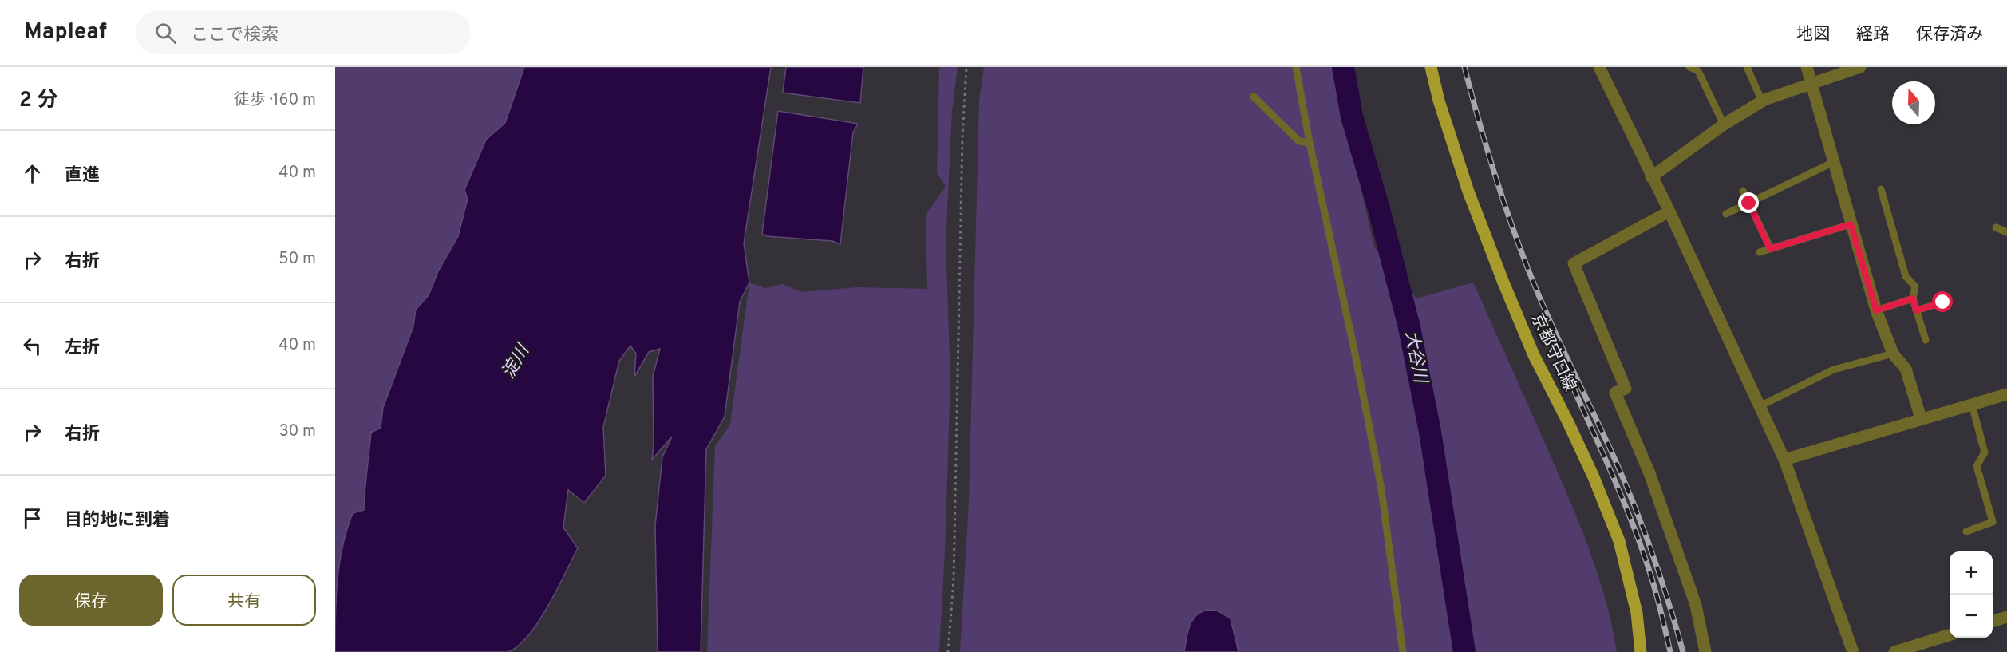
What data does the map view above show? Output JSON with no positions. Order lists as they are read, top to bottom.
{
  "streets": {
    "main road": ["京都守口線"]
  },
  "water": ["大谷川", "淀川"],
  "north": "top",
  "page": {
    "header": "Mapleaf",
    "search": "ここで検索",
    "nav": ["地図", "経路", "保存済み"],
    "heading": ["2 分", "徒歩 · 160 m"],
    "list": [
      ["直進", "40 m"],
      ["右折", "50 m"],
      ["左折", "40 m"],
      ["右折", "30 m"],
      "目的地に到着"
    ],
    "map_buttons": ["+", "−"],
    "buttons": ["保存", "共有"]
  }
}
